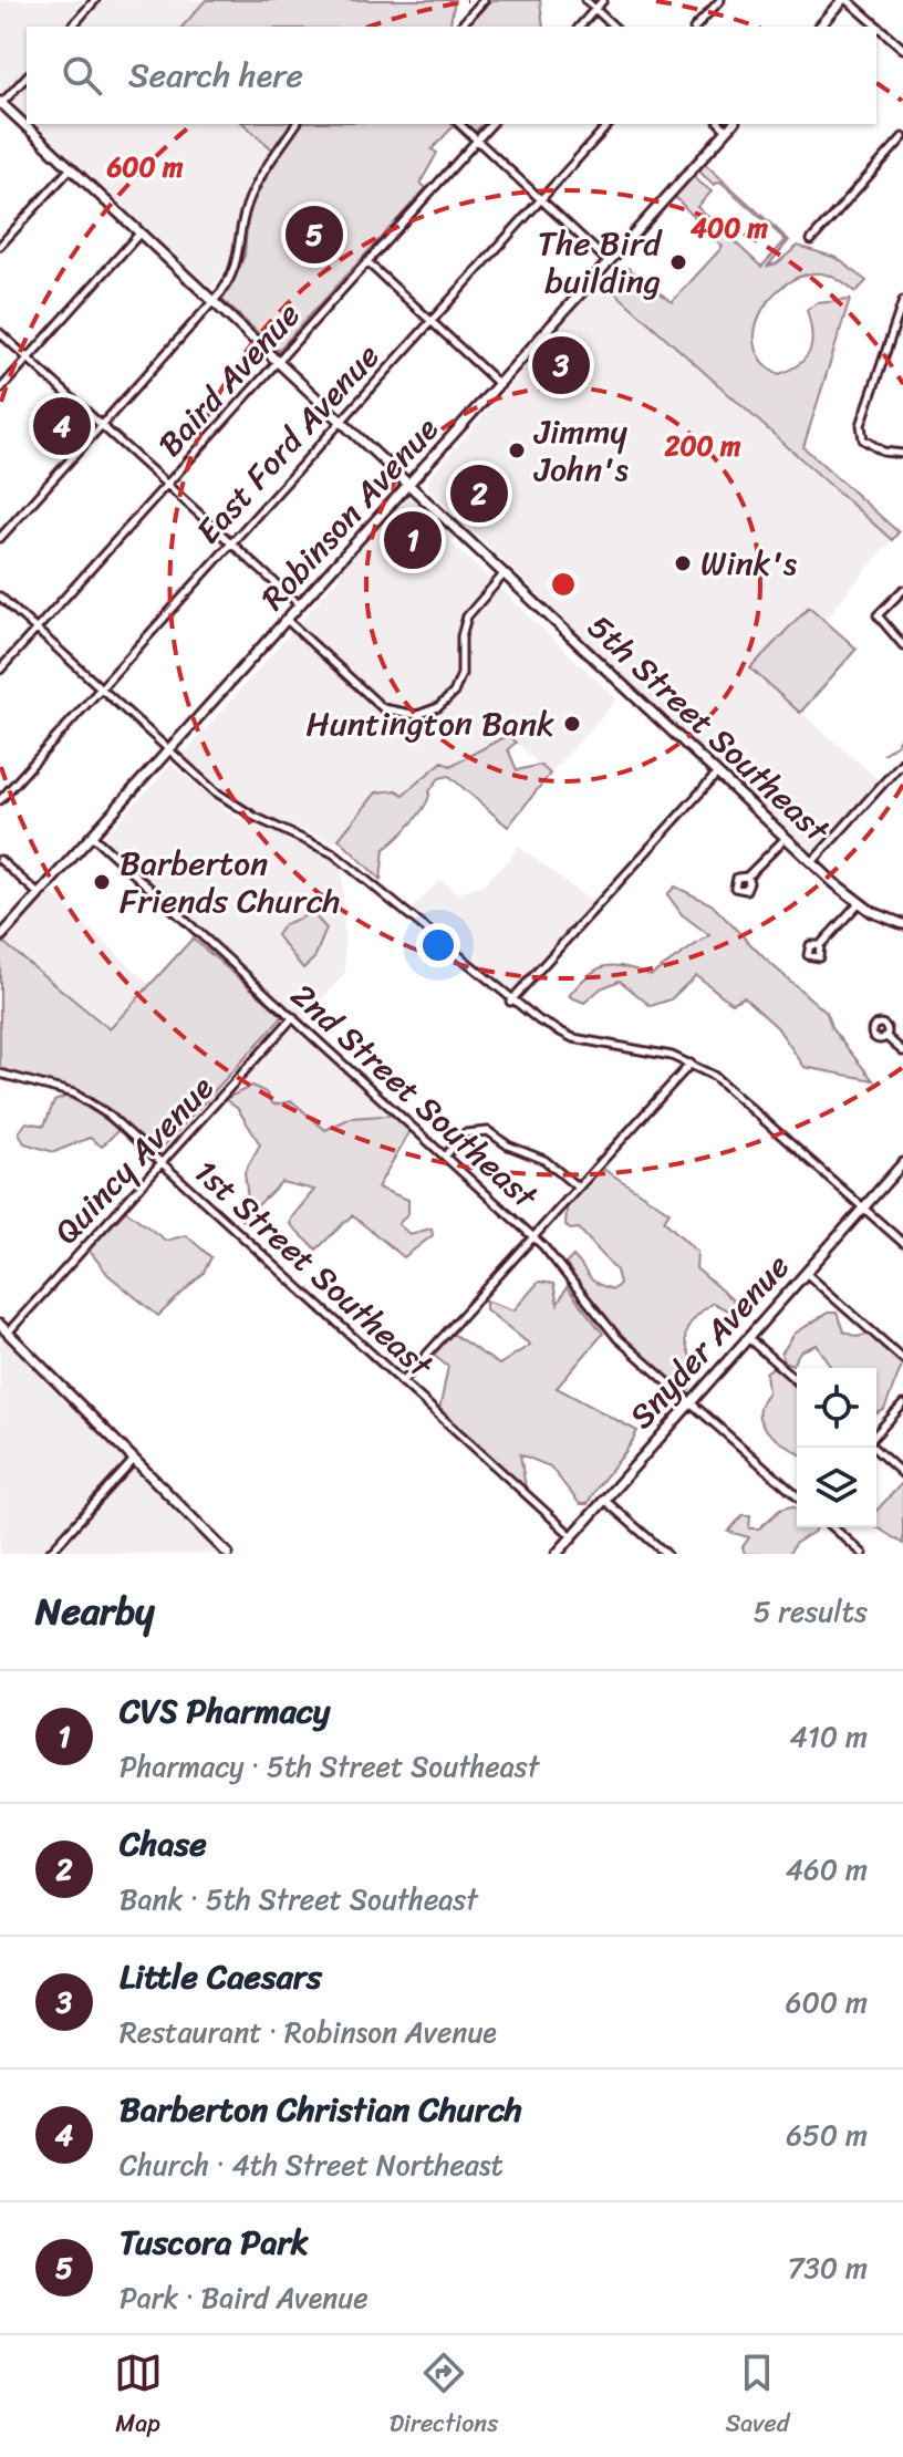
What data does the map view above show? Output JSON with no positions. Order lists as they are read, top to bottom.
{
  "streets": {
    "main road": ["Robinson Avenue", "5th Street Southeast", "Snyder Avenue"],
    "street": [
      "Baird Avenue",
      "East Ford Avenue",
      "2nd Street Southeast",
      "Quincy Avenue",
      "1st Street Southeast"
    ]
  },
  "crossings": [
    ["Baird Avenue", "5th Street Southeast"],
    ["East Ford Avenue", "5th Street Southeast"],
    ["Robinson Avenue", "5th Street Southeast"],
    ["Robinson Avenue", "2nd Street Southeast"],
    ["2nd Street Southeast", "Quincy Avenue"],
    ["2nd Street Southeast", "Snyder Avenue"],
    ["Quincy Avenue", "1st Street Southeast"],
    ["1st Street Southeast", "Snyder Avenue"]
  ],
  "places": [
    "The Bird building",
    "Jimmy John's",
    "Wink's",
    "Huntington Bank",
    "Barberton Friends Church"
  ],
  "page": {
    "search": "Search here",
    "pins": [
      "5",
      "3",
      "4",
      "2",
      "1"
    ],
    "heading": ["Nearby", "5 results"],
    "list": [
      {
        "mark": "1",
        "name": "CVS Pharmacy",
        "note": "Pharmacy · 5th Street Southeast",
        "value": "410 m"
      },
      {
        "mark": "2",
        "name": "Chase",
        "note": "Bank · 5th Street Southeast",
        "value": "460 m"
      },
      {
        "mark": "3",
        "name": "Little Caesars",
        "note": "Restaurant · Robinson Avenue",
        "value": "600 m"
      },
      {
        "mark": "4",
        "name": "Barberton Christian Church",
        "note": "Church · 4th Street Northeast",
        "value": "650 m"
      },
      {
        "mark": "5",
        "name": "Tuscora Park",
        "note": "Park · Baird Avenue",
        "value": "730 m"
      }
    ],
    "nav": ["Map", "Directions", "Saved"]
  },
  "rings": ["600 m", "400 m", "200 m"]
}
